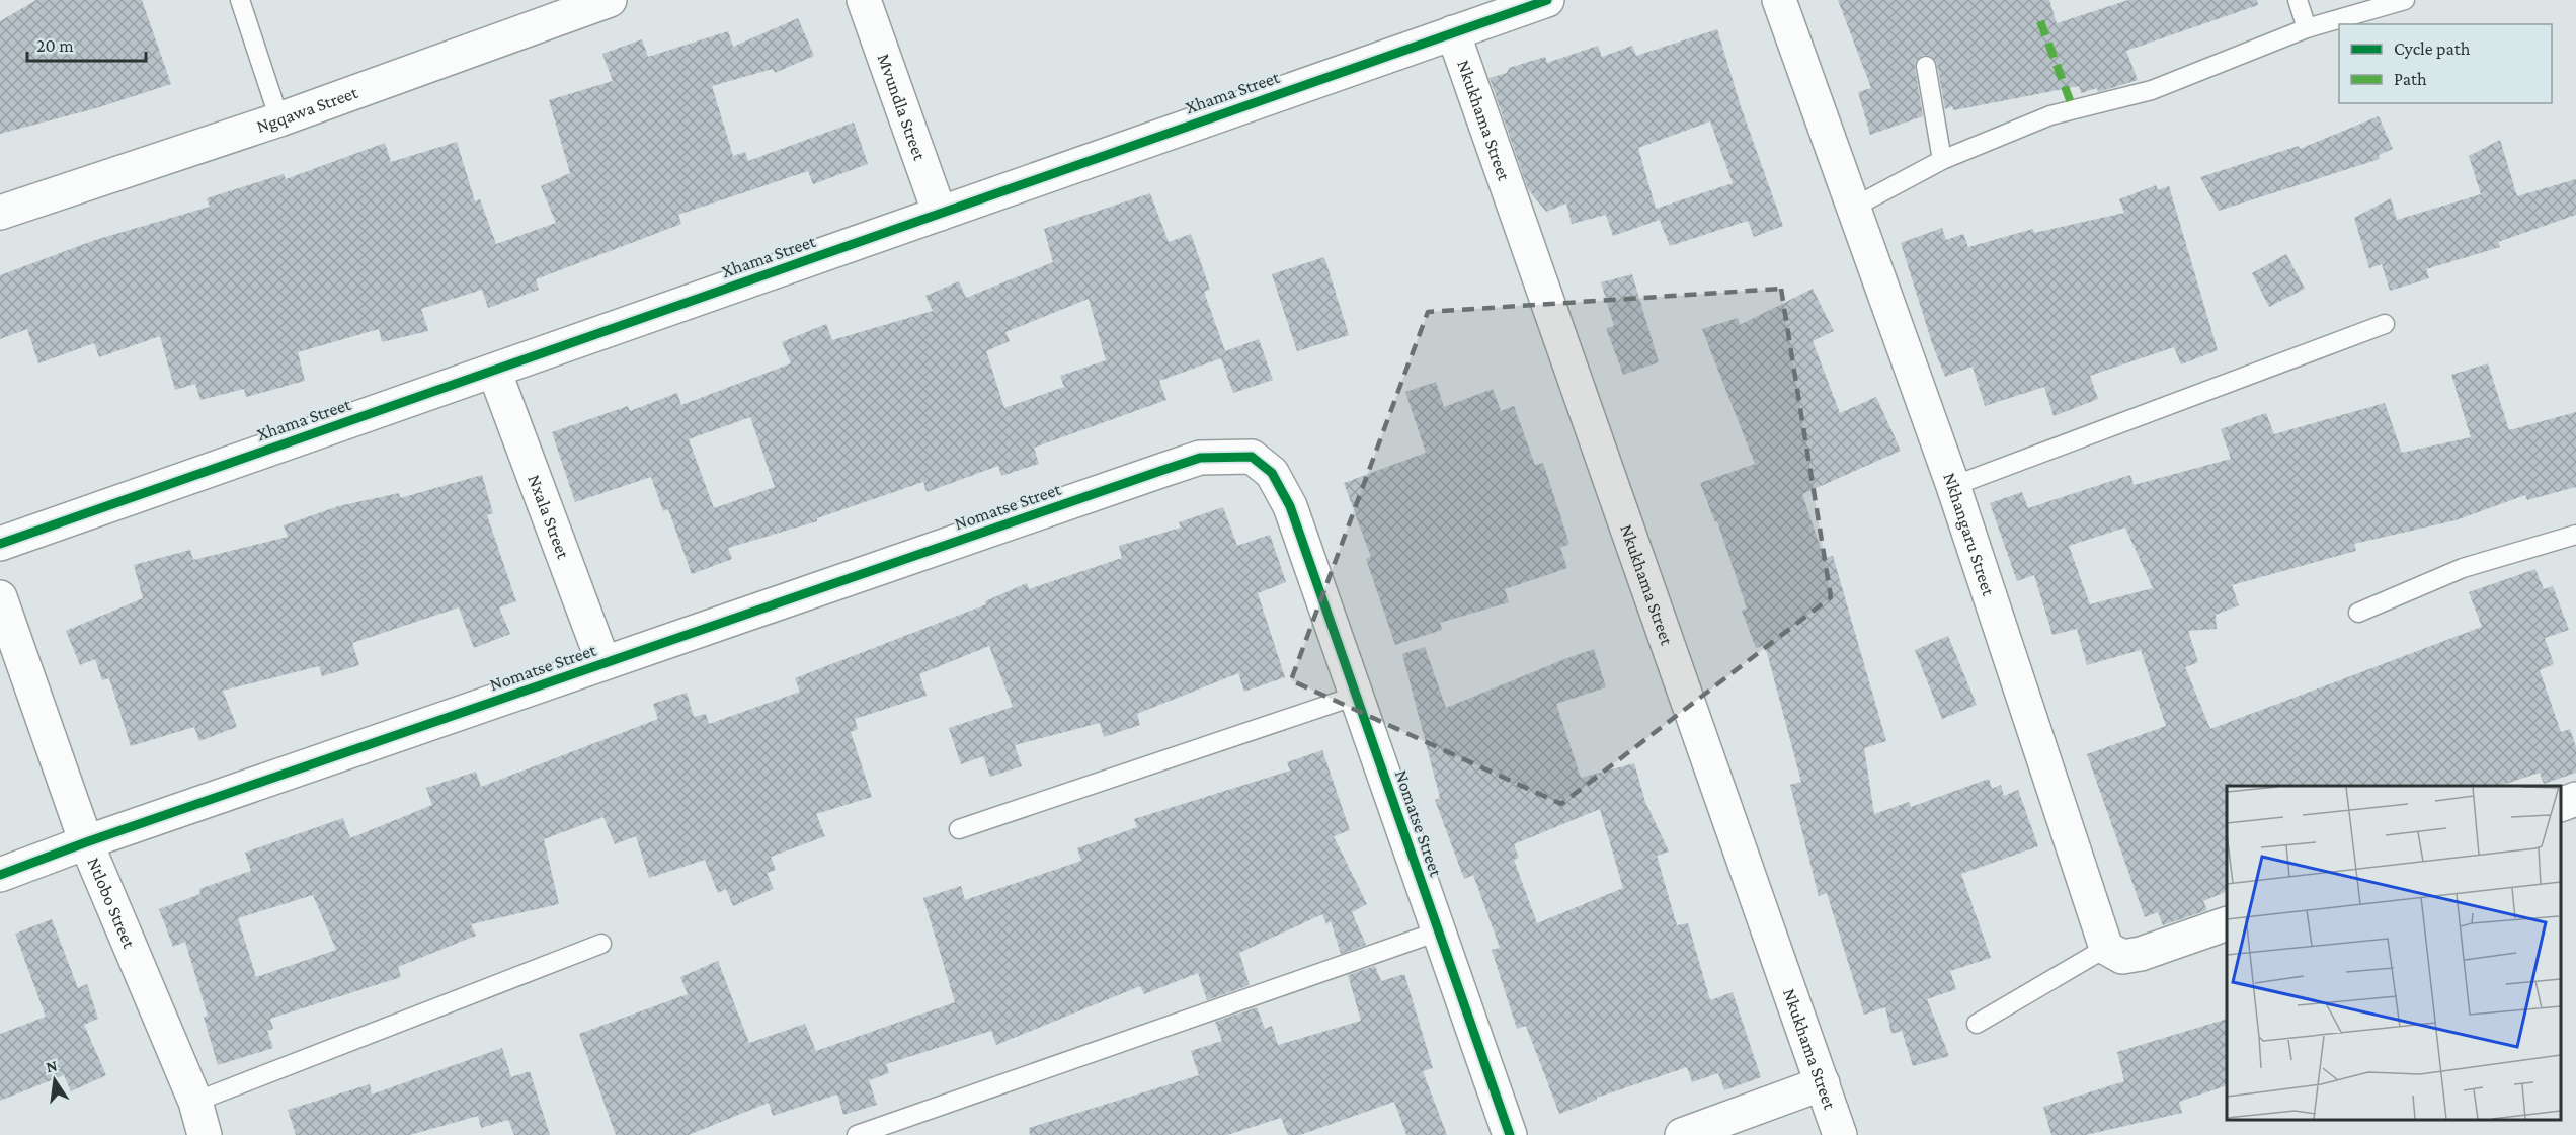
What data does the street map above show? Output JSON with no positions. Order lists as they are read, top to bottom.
{
  "streets": {
    "street": [
      "Xhama Street",
      "Mvundla Street",
      "Ngqawa Street",
      "Nkukhama Street",
      "Nomatse Street",
      "Nxala Street",
      "Nkhangaru Street",
      "Ntlobo Street"
    ]
  },
  "crossings": [
    ["Xhama Street", "Mvundla Street"],
    ["Xhama Street", "Nkukhama Street"],
    ["Xhama Street", "Nxala Street"],
    ["Nomatse Street", "Nxala Street"],
    ["Nomatse Street", "Ntlobo Street"]
  ],
  "legend": ["Cycle path", "Path"],
  "scale_bar": "20 m",
  "north": "top"
}
